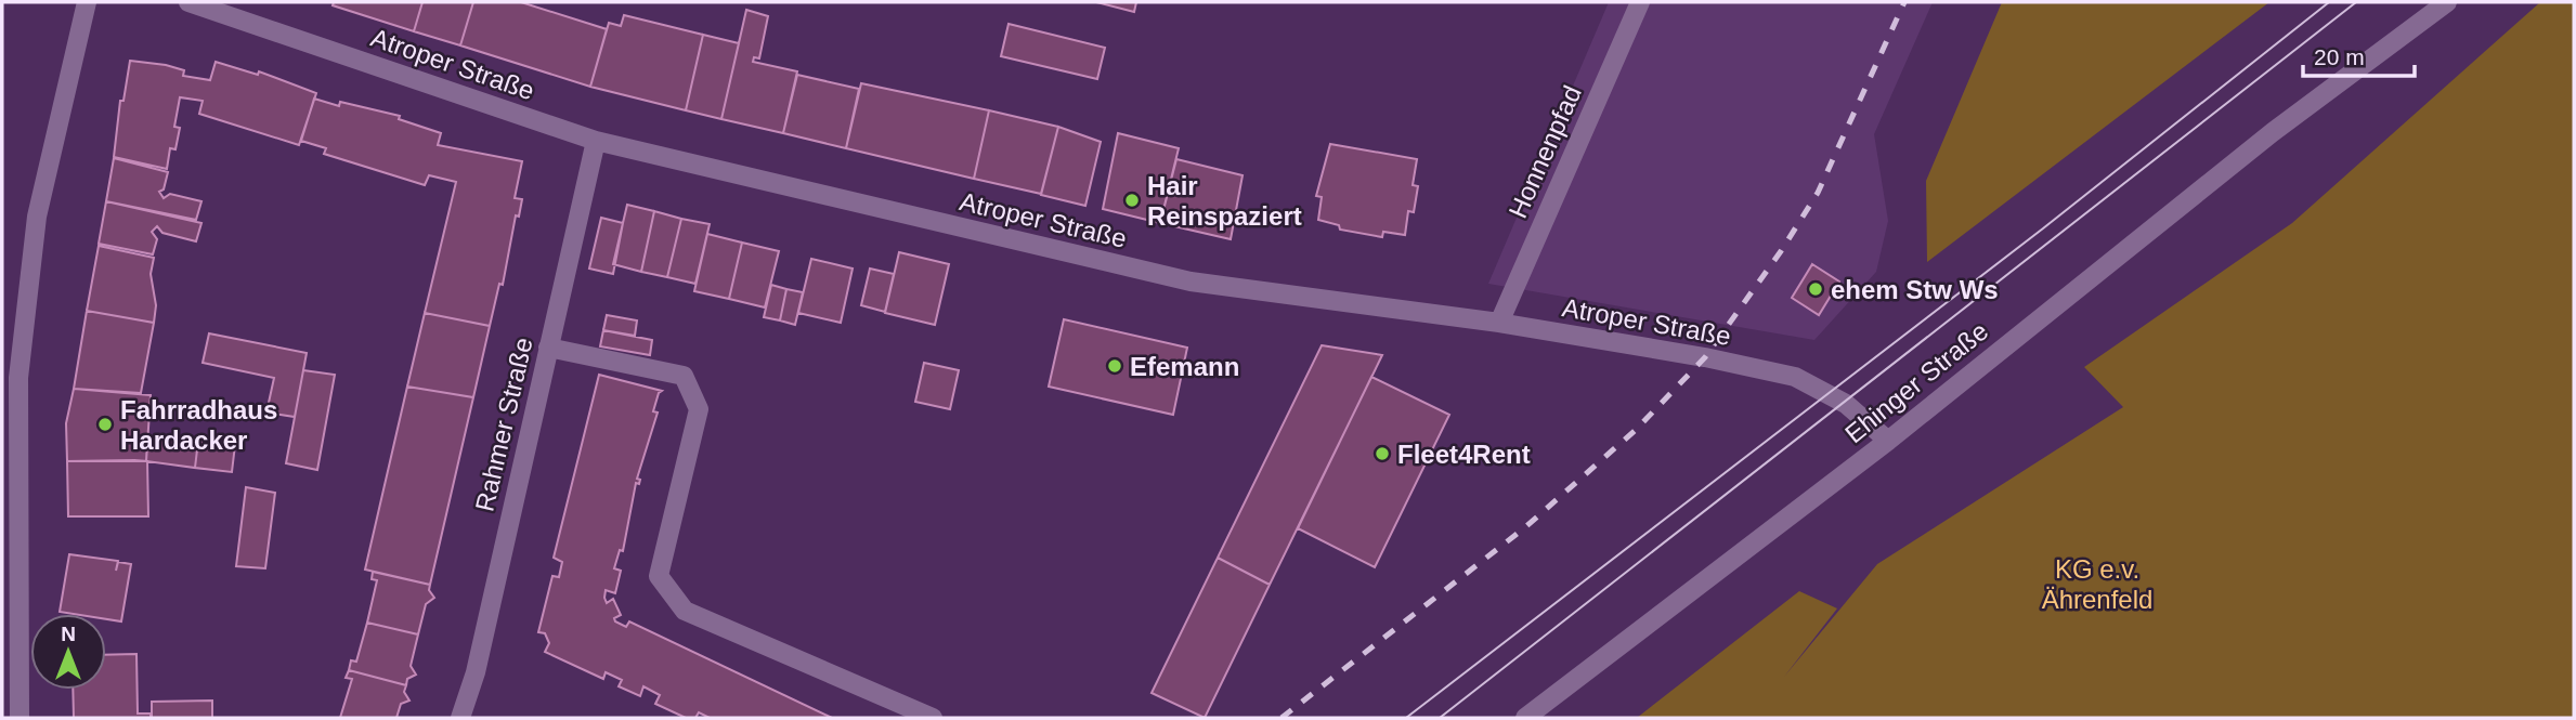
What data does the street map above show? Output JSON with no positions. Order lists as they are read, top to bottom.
{
  "streets": {
    "street": [
      "Atroper Straße",
      "Honnenpfad",
      "Ehinger Straße",
      "Rahmer Straße"
    ]
  },
  "crossings": [
    ["Atroper Straße", "Honnenpfad"],
    ["Atroper Straße", "Ehinger Straße"],
    ["Atroper Straße", "Rahmer Straße"]
  ],
  "parks": ["KG e.v. Ährenfeld"],
  "places": [
    "Hair Reinspaziert",
    "ehem Stw Ws",
    "Efemann",
    "Fahrradhaus Hardacker",
    "Fleet4Rent"
  ],
  "scale_bar": "20 m",
  "north": "top"
}
